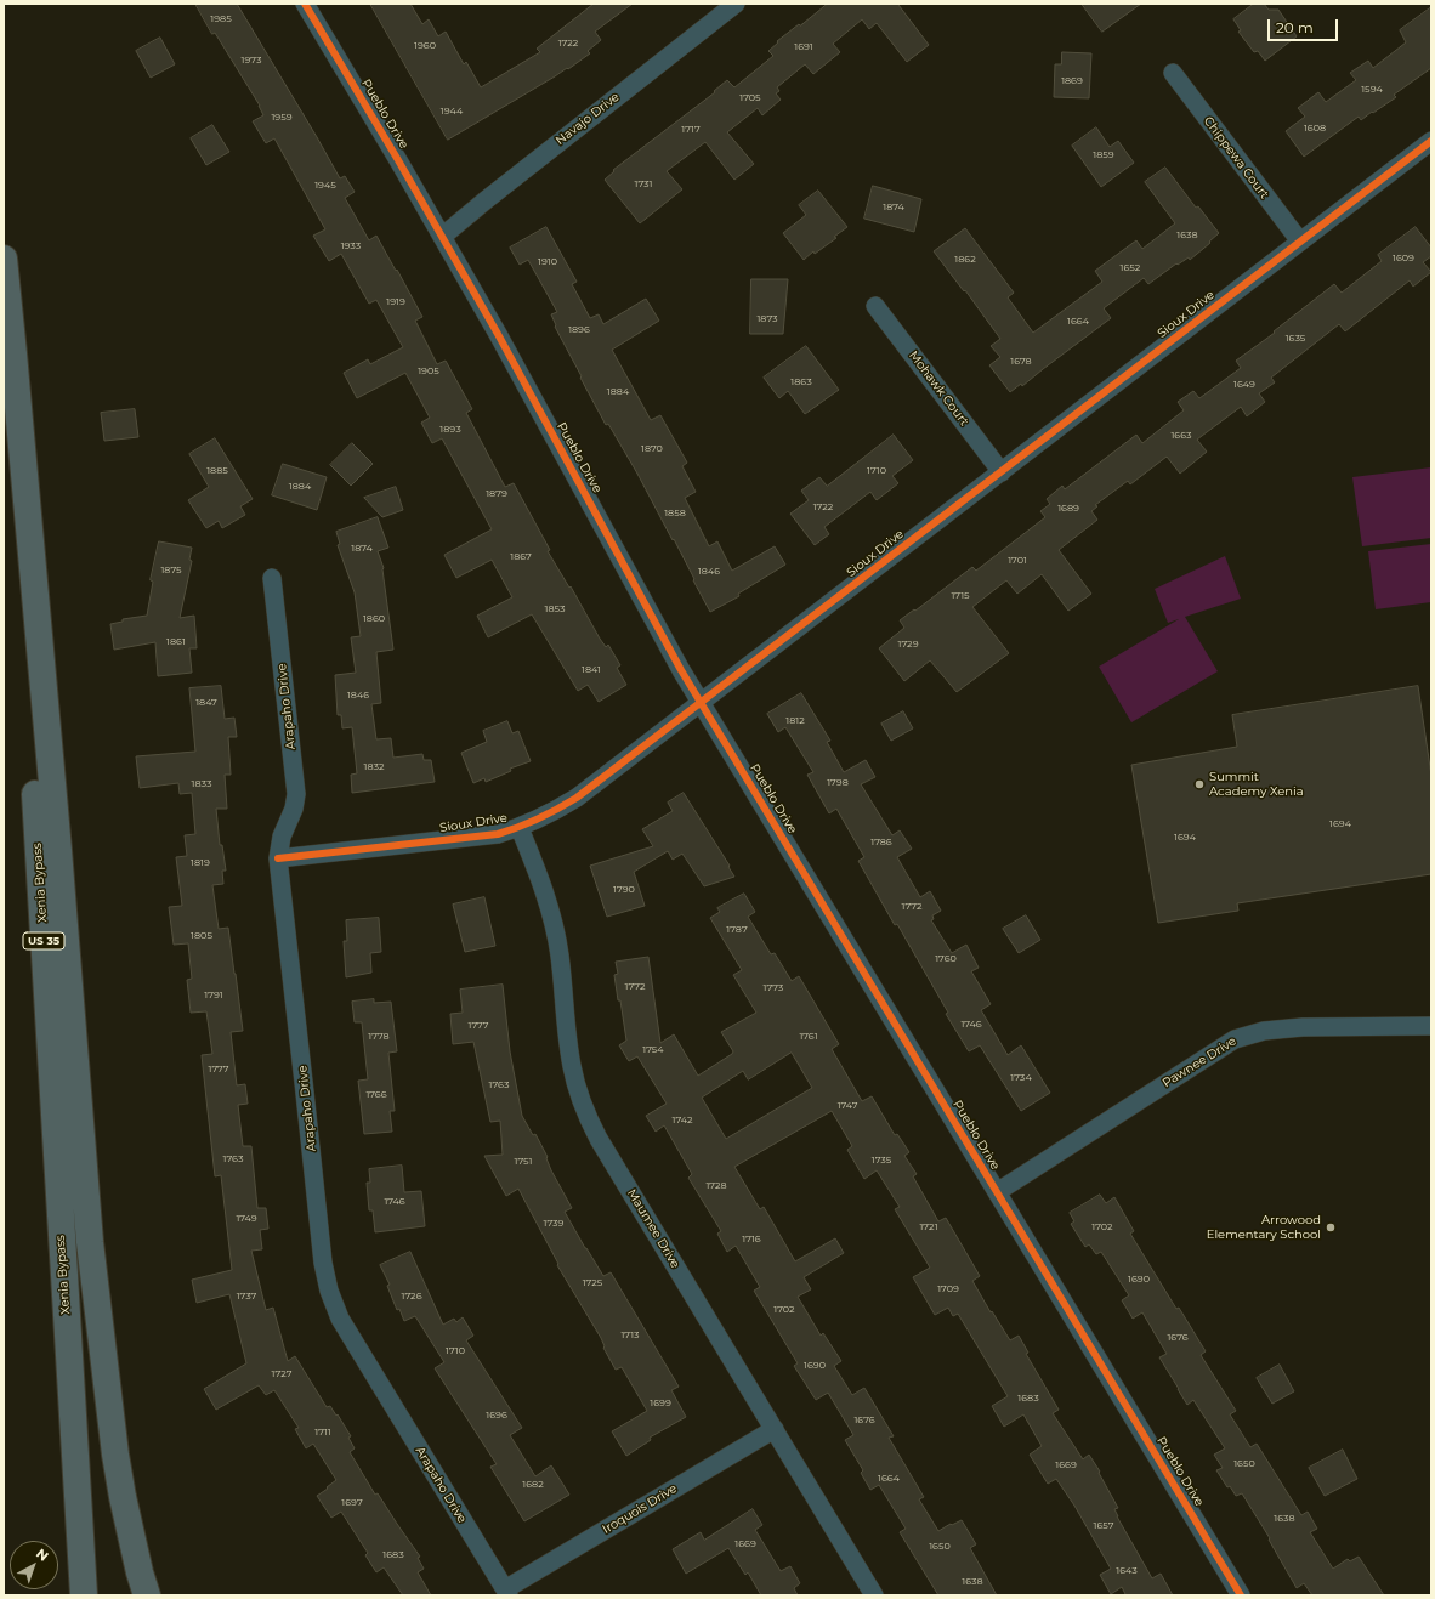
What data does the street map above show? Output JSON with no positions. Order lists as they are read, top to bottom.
{
  "streets": {
    "highway": ["Xenia Bypass", "US 35"],
    "street": [
      "Pueblo Drive",
      "Navajo Drive",
      "Chippewa Court",
      "Sioux Drive",
      "Mohawk Court",
      "Arapaho Drive",
      "Pawnee Drive",
      "Maumee Drive",
      "Iroquois Drive"
    ]
  },
  "crossings": [
    ["Pueblo Drive", "Navajo Drive"],
    ["Pueblo Drive", "Sioux Drive"],
    ["Pueblo Drive", "Pawnee Drive"],
    ["Chippewa Court", "Sioux Drive"],
    ["Sioux Drive", "Mohawk Court"],
    ["Sioux Drive", "Arapaho Drive"],
    ["Sioux Drive", "Maumee Drive"],
    ["Arapaho Drive", "Iroquois Drive"],
    ["Maumee Drive", "Iroquois Drive"]
  ],
  "places": ["Summit Academy Xenia", "Arrowood Elementary School"],
  "house_numbers": [
    "1985",
    "1722",
    "1960",
    "1691",
    "1973",
    "1869",
    "1594",
    "1705",
    "1944",
    "1959",
    "1608",
    "1717",
    "1859",
    "1731",
    "1945",
    "1874",
    "1638",
    "1933",
    "1609",
    "1862",
    "1910",
    "1652",
    "1919",
    "1873",
    "1664",
    "1896",
    "1635",
    "1678",
    "1905",
    "1863",
    "1649",
    "1884",
    "1893",
    "1663",
    "1870",
    "1885",
    "1710",
    "1884",
    "1879",
    "1722",
    "1689",
    "1858",
    "1874",
    "1867",
    "1701",
    "1875",
    "1846",
    "1715",
    "1853",
    "1860",
    "1861",
    "1729",
    "1841",
    "1846",
    "1847",
    "1812",
    "1832",
    "1798",
    "1833",
    "1694",
    "1694",
    "1786",
    "1819",
    "1790",
    "1772",
    "1787",
    "1805",
    "1760",
    "1772",
    "1773",
    "1791",
    "1746",
    "1777",
    "1778",
    "1761",
    "1754",
    "1777",
    "1734",
    "1763",
    "1766",
    "1747",
    "1742",
    "1763",
    "1735",
    "1751",
    "1728",
    "1746",
    "1749",
    "1739",
    "1721",
    "1702",
    "1716",
    "1690",
    "1725",
    "1709",
    "1737",
    "1726",
    "1702",
    "1713",
    "1676",
    "1710",
    "1690",
    "1727",
    "1683",
    "1699",
    "1696",
    "1676",
    "1711",
    "1650",
    "1669",
    "1664",
    "1682",
    "1697",
    "1638",
    "1657",
    "1669",
    "1650",
    "1683",
    "1643",
    "1638"
  ],
  "scale_bar": "20 m",
  "north": "top right"
}
